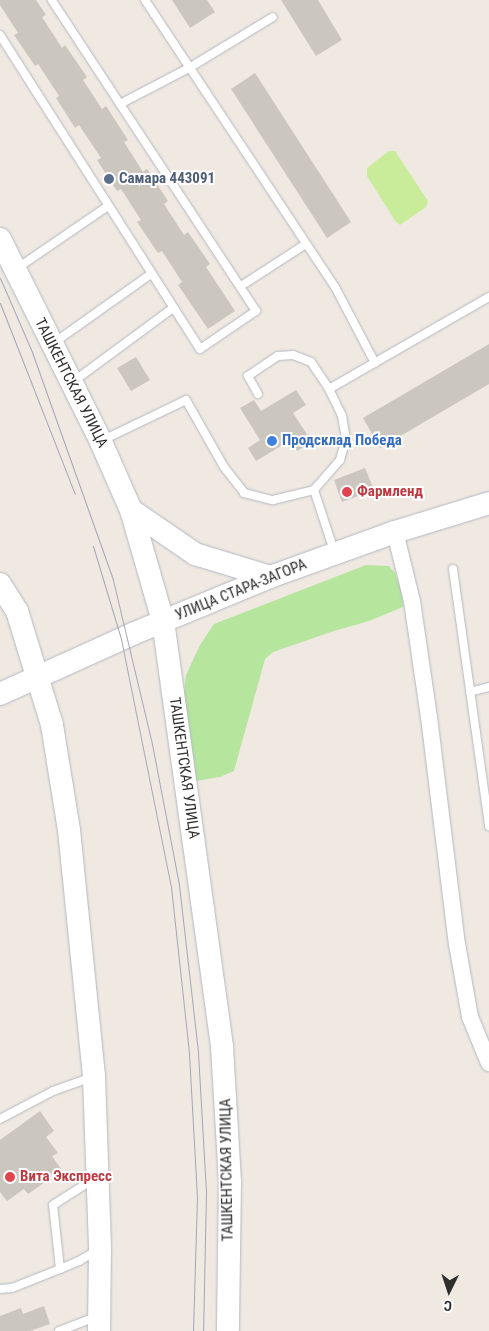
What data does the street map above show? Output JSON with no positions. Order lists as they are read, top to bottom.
{
  "streets": {
    "main road": ["ТАШКЕНТСКАЯ УЛИЦА", "УЛИЦА СТАРА-ЗАГОРА"]
  },
  "crossings": [
    ["ТАШКЕНТСКАЯ УЛИЦА", "УЛИЦА СТАРА-ЗАГОРА"]
  ],
  "places": [
    "Самара 443091",
    "Продсклад Победа",
    "Фармленд",
    "Вита Экспресс"
  ],
  "north": "bottom"
}
